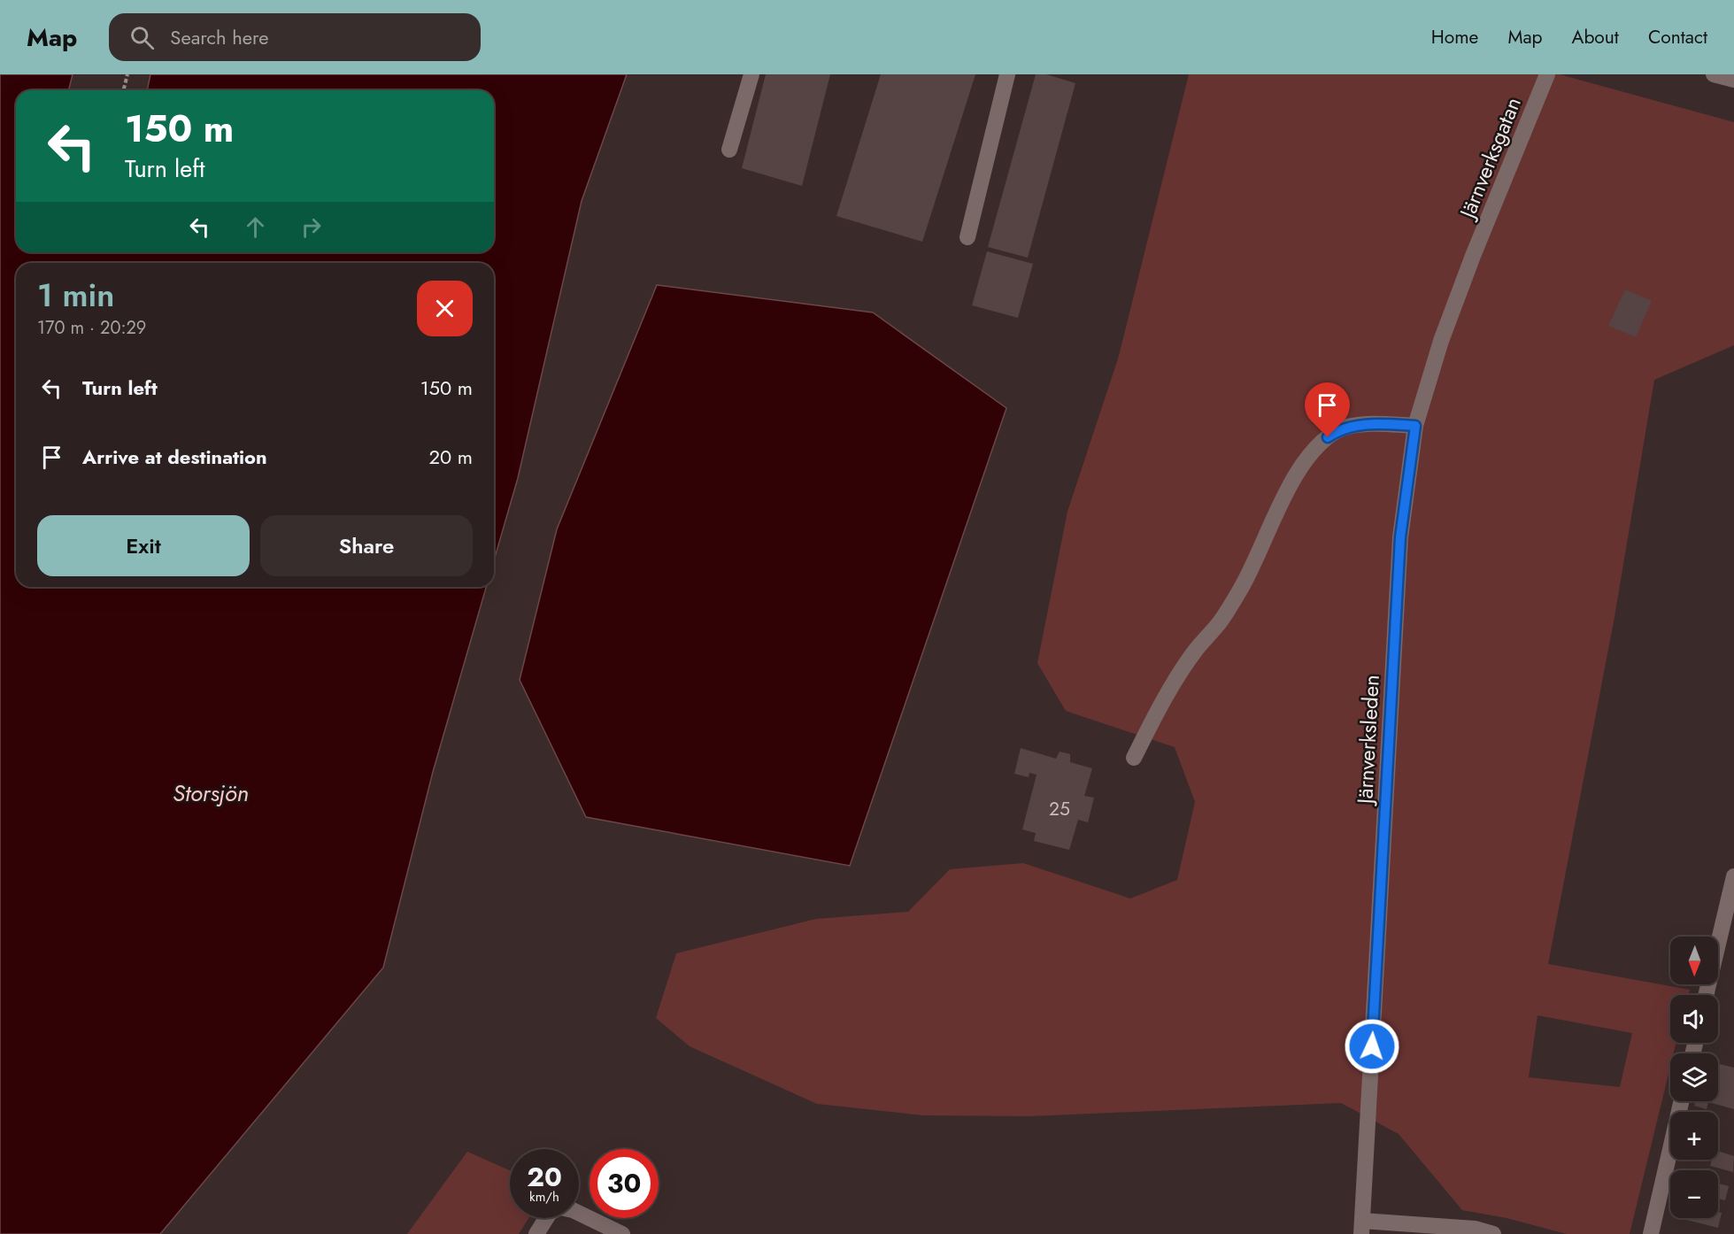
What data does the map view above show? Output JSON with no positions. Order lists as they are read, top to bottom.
{
  "streets": {
    "street": ["Järnverksgatan", "Järnverksleden"]
  },
  "crossings": [
    ["Järnverksgatan", "Järnverksleden"]
  ],
  "water": ["Storsjön"],
  "house_numbers": ["25"],
  "north": "bottom",
  "page": {
    "header": "Map",
    "search": "Search here",
    "nav": [
      "Home",
      "Map",
      "About",
      "Contact"
    ],
    "turn": ["150 m", "Turn left"],
    "heading": ["1 min", "170 m · 20:29"],
    "list": [
      {
        "name": "Turn left",
        "value": "150 m"
      },
      {
        "name": "Arrive at destination",
        "value": "20 m"
      }
    ],
    "buttons": ["Exit", "Share"],
    "map_buttons": ["+", "−"],
    "speed": "20 km/h",
    "limit": "30"
  }
}
